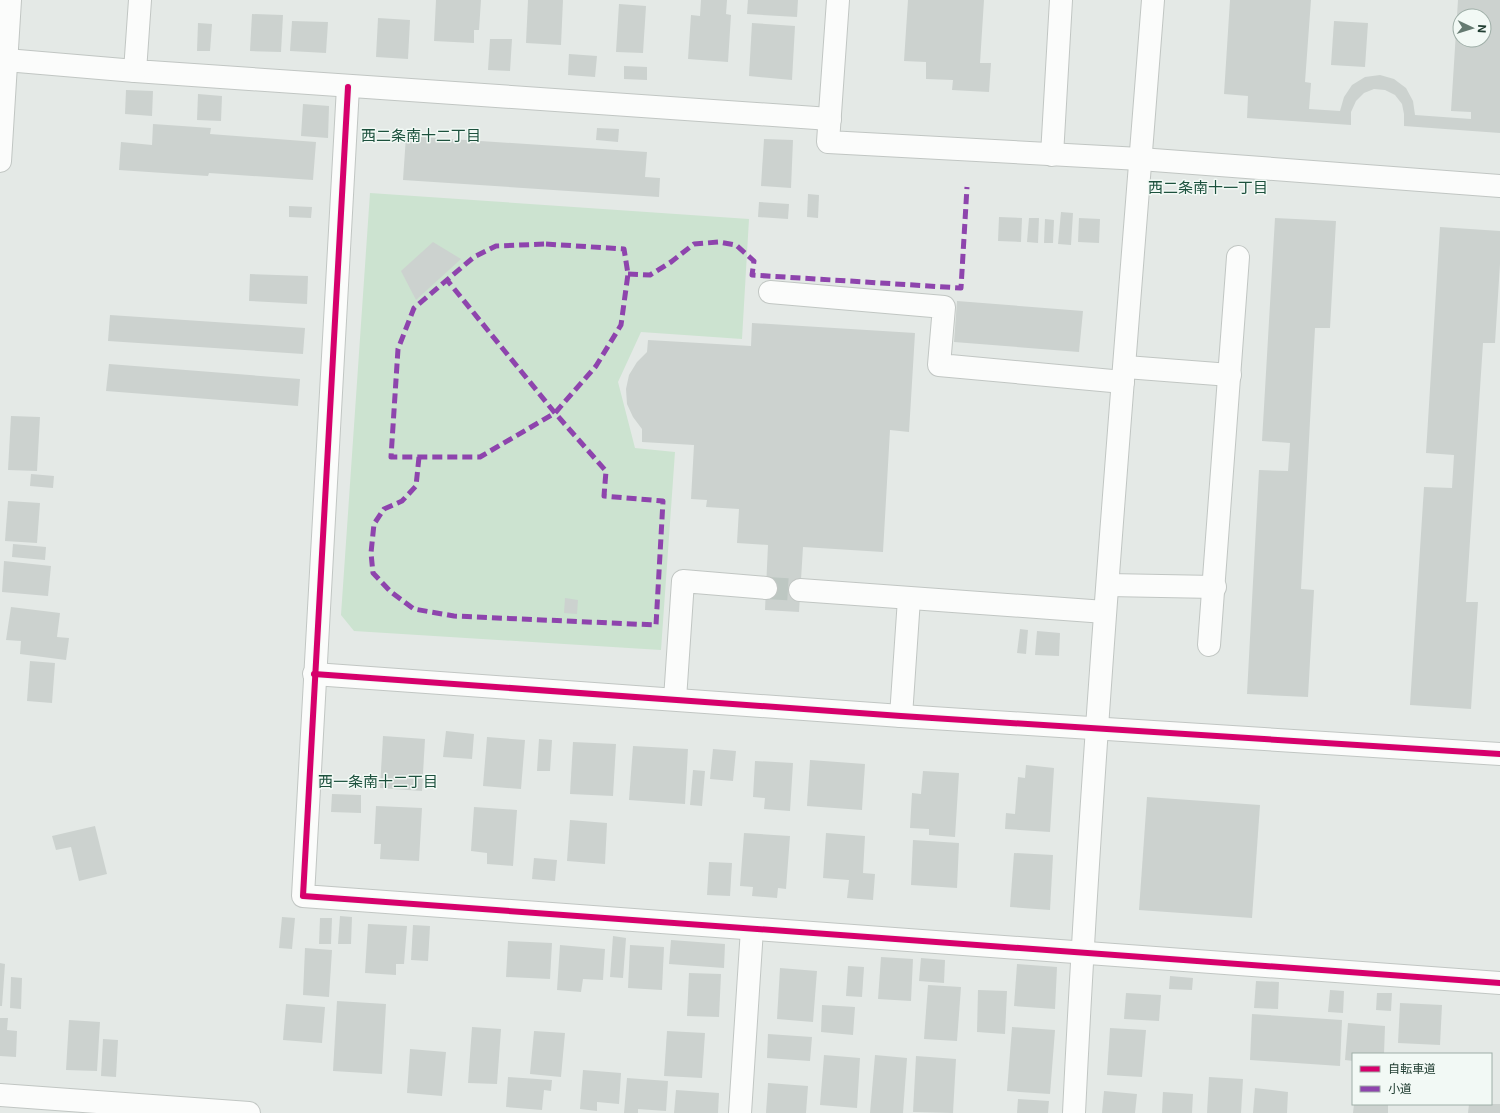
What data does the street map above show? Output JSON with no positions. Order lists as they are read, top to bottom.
{
  "districts": ["西二条南十二丁目", "西二条南十一丁目", "西一条南十二丁目"],
  "legend": ["自転車道", "小道"],
  "north": "right"
}
